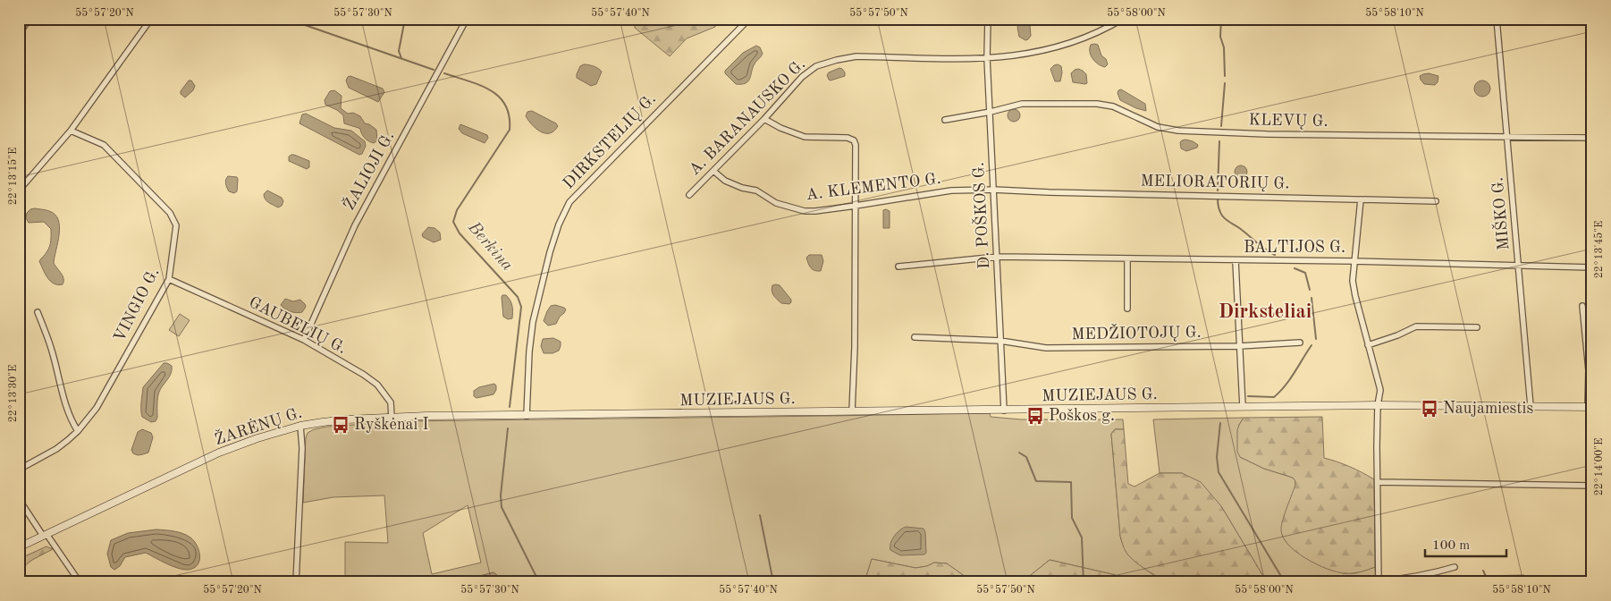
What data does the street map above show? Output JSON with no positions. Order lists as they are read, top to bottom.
{
  "streets": {
    "main road": ["MUZIEJAUS G.", "ŽARĖNŲ G."],
    "street": [
      "A. BARANAUSKO G.",
      "KLEVŲ G.",
      "DIRKSTELIŲ G.",
      "ŽALIOJI G.",
      "MELIORATORIŲ G.",
      "A. KLEMENTO G.",
      "MIŠKO G.",
      "D. POŠKOS G.",
      "BALTIJOS G.",
      "VINGIO G.",
      "GAUBELIŲ G.",
      "MEDŽIOTOJŲ G."
    ]
  },
  "crossings": [
    ["A. BARANAUSKO G.", "A. KLEMENTO G."],
    ["A. BARANAUSKO G.", "D. POŠKOS G."],
    ["KLEVŲ G.", "MIŠKO G."],
    ["KLEVŲ G.", "D. POŠKOS G."],
    ["DIRKSTELIŲ G.", "MUZIEJAUS G."],
    ["DIRKSTELIŲ G.", "ŽARĖNŲ G."],
    ["ŽALIOJI G.", "GAUBELIŲ G."],
    ["MELIORATORIŲ G.", "A. KLEMENTO G."],
    ["MELIORATORIŲ G.", "D. POŠKOS G."],
    ["A. KLEMENTO G.", "D. POŠKOS G."],
    ["MIŠKO G.", "BALTIJOS G."],
    ["MIŠKO G.", "MUZIEJAUS G."],
    ["D. POŠKOS G.", "BALTIJOS G."],
    ["D. POŠKOS G.", "MEDŽIOTOJŲ G."],
    ["D. POŠKOS G.", "MUZIEJAUS G."],
    ["VINGIO G.", "GAUBELIŲ G."],
    ["GAUBELIŲ G.", "ŽARĖNŲ G."],
    ["MUZIEJAUS G.", "ŽARĖNŲ G."]
  ],
  "districts": ["Dirksteliai"],
  "water": ["Berkina"],
  "places": {
    "bus stop": ["Naujamiestis", "Poškos g.", "Ryškėnai I"]
  },
  "scale_bar": "100 m",
  "coordinates": [
    "55°57'20\"N",
    "55°57'30\"N",
    "55°57'40\"N",
    "55°57'50\"N",
    "55°58'00\"N",
    "55°58'10\"N",
    "22°13'15\"E",
    "22°13'45\"E",
    "22°13'30\"E",
    "22°14'00\"E"
  ]
}
